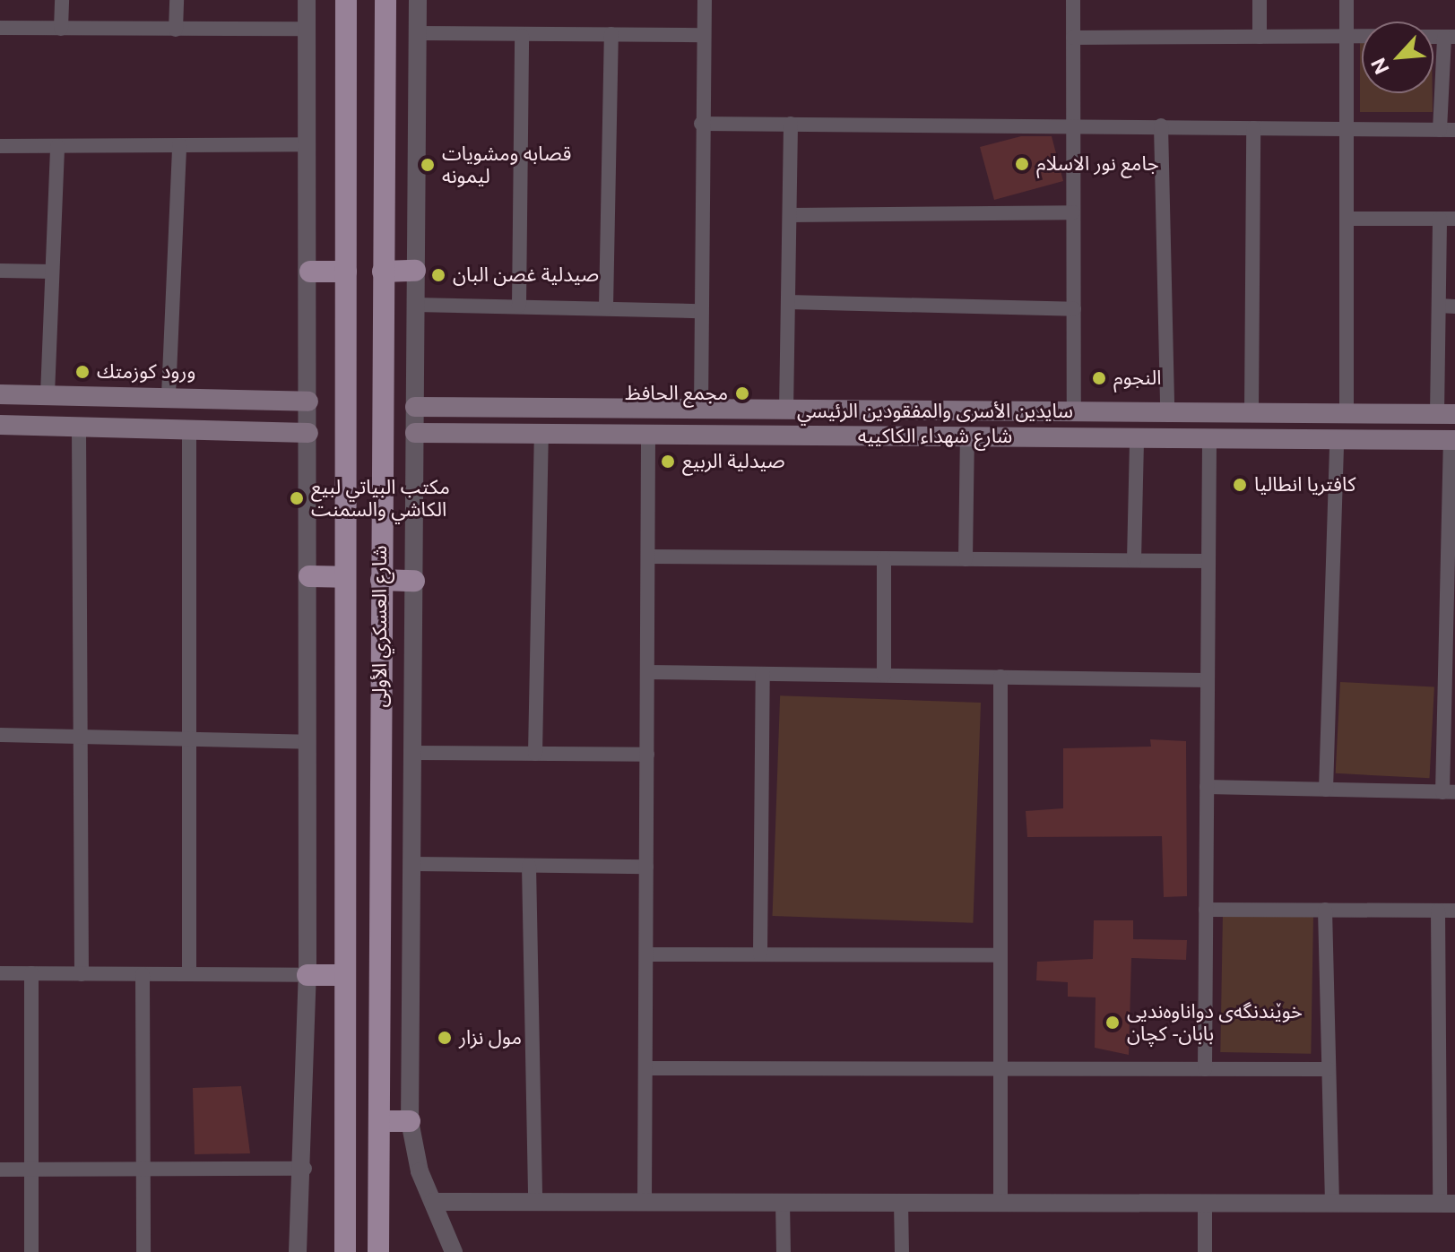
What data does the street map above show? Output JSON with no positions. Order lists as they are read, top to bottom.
{
  "streets": {
    "main road": ["سايدين الأسرى والمفقودين الرئيسي", "شارع شهداء الكاكييه", "شارع العسكري الأولى"]
  },
  "places": [
    "جامع نور الاسلام",
    "قصابه ومشويات ليمونه",
    "صيدلية غصن البان",
    "ورود كوزمتك",
    "النجوم",
    "مجمع الحافظ",
    "صيدلية الربيع",
    "كافتريا انطاليا",
    "مكتب البياتي لبيع الكاشي والسمنت",
    "خوێندنگەی دواناوەندیی بابان - کچان",
    "مول نزار"
  ],
  "north": "bottom left"
}
